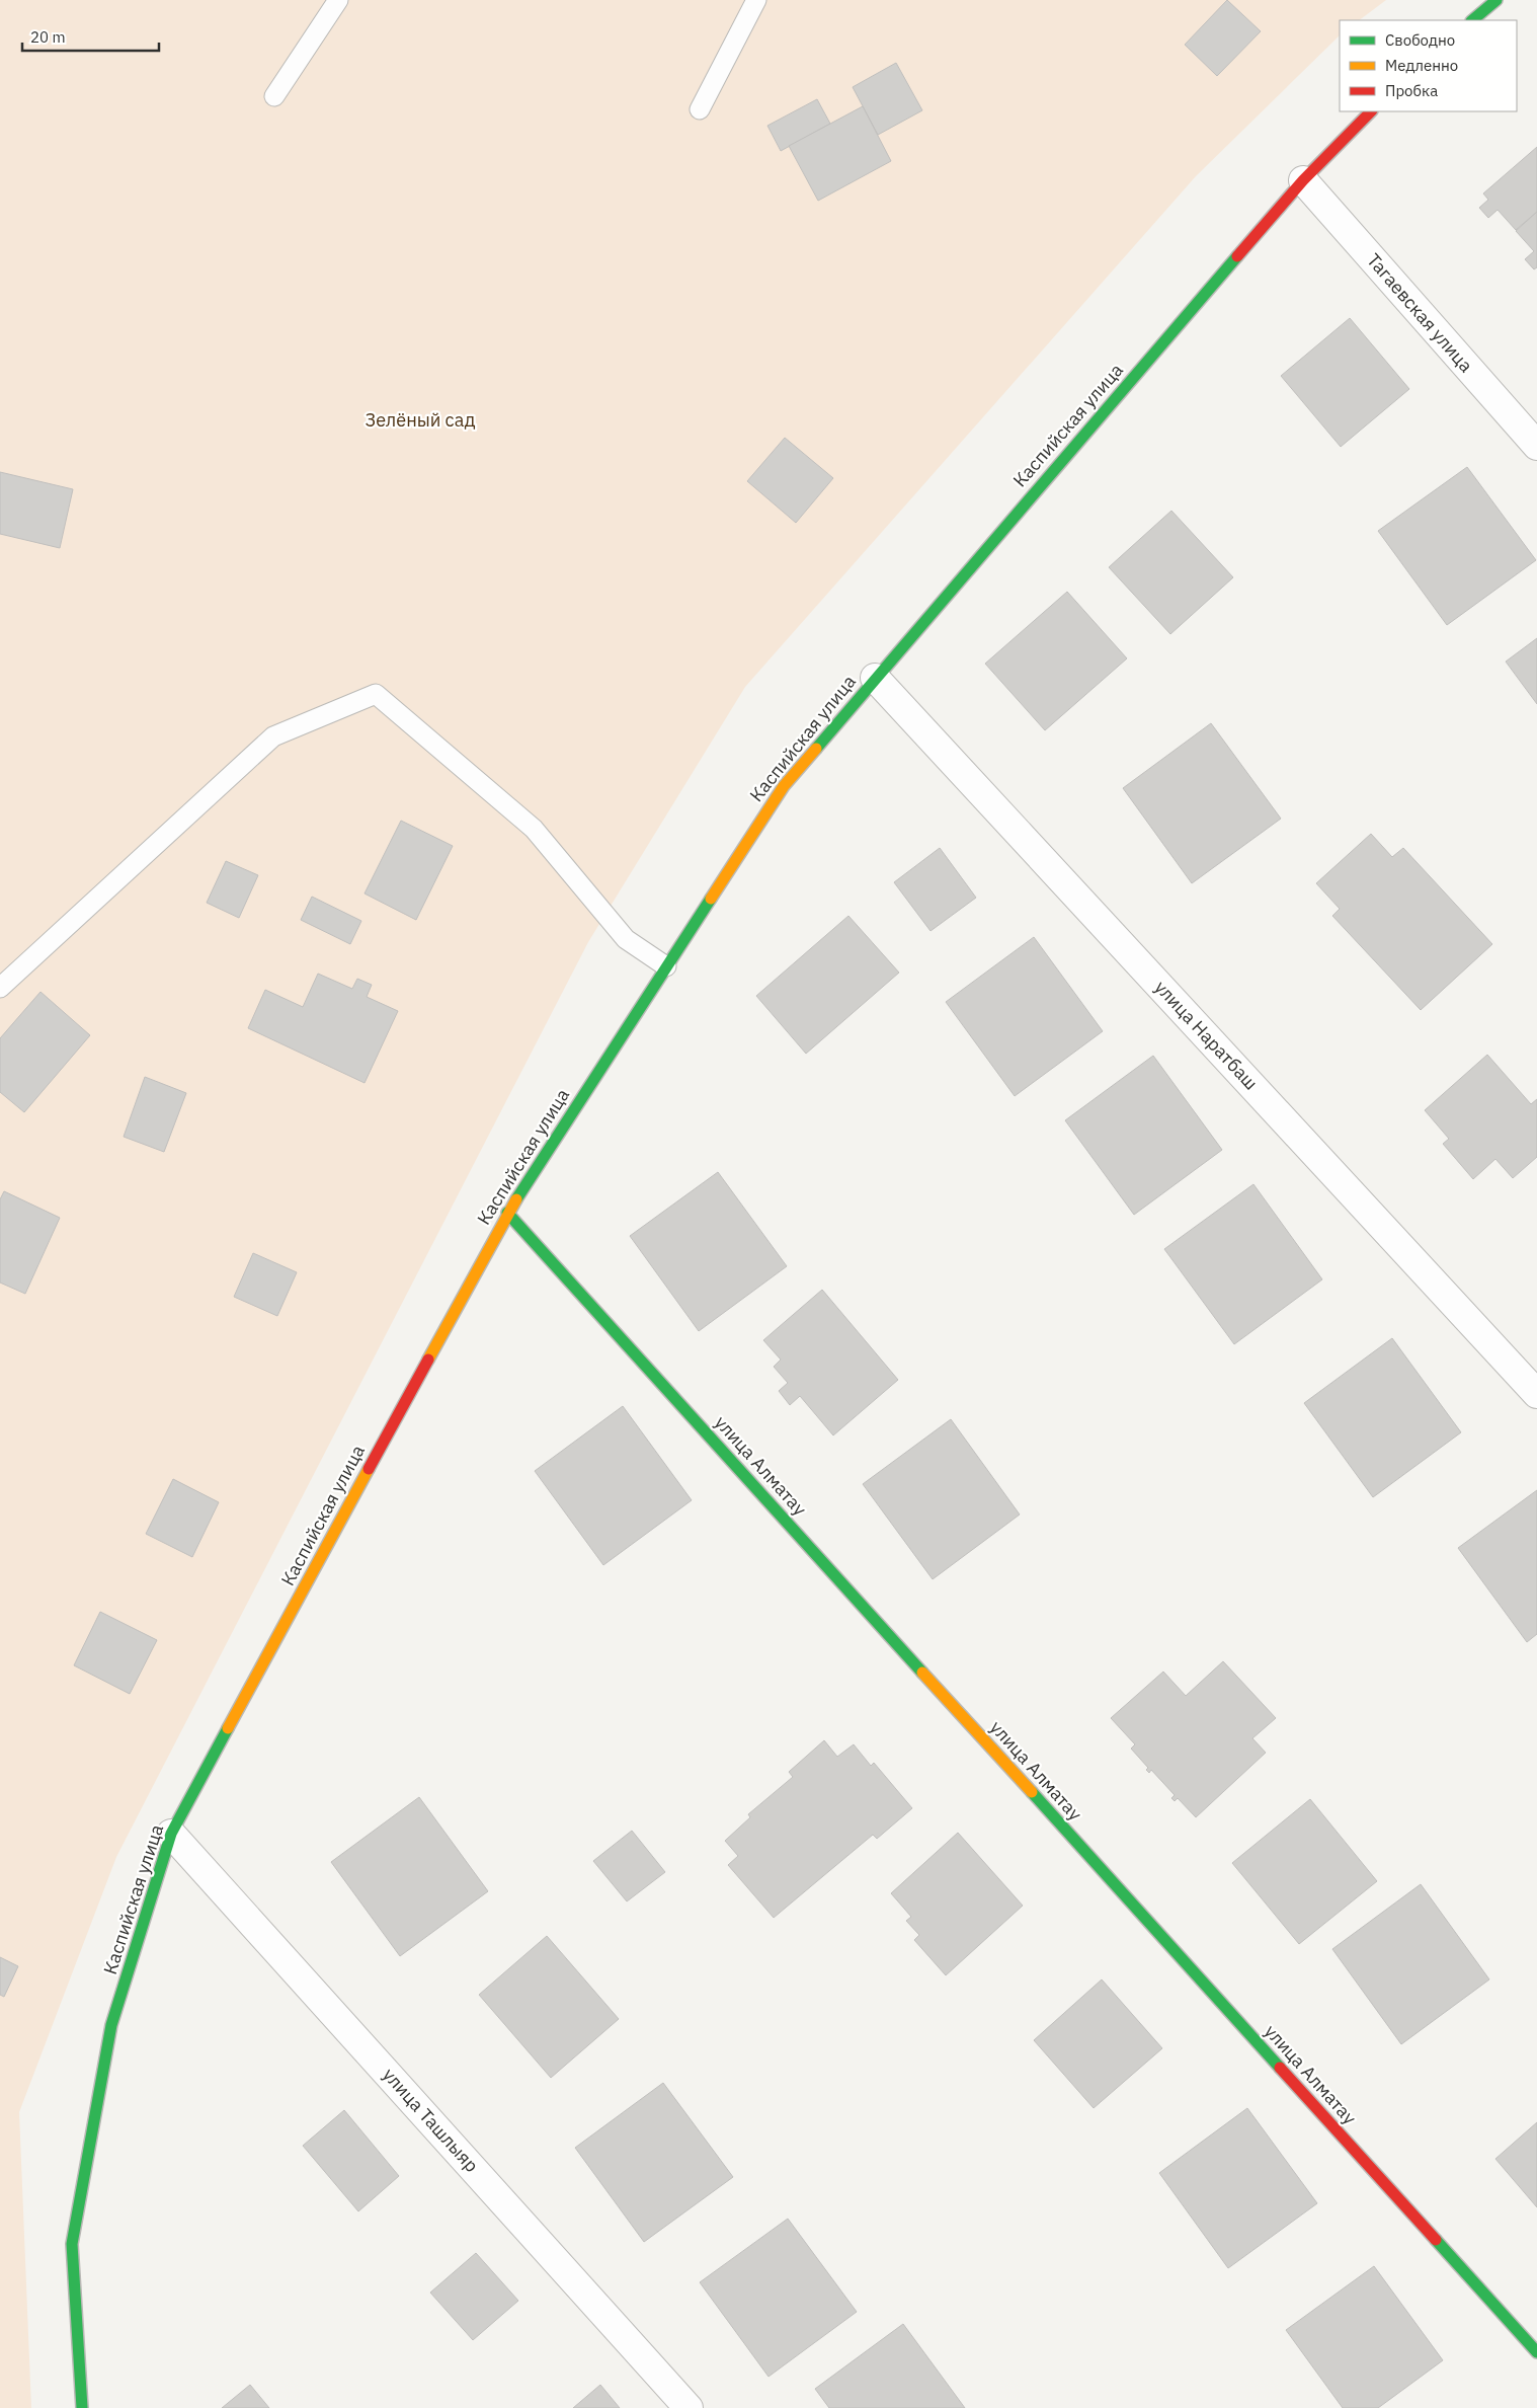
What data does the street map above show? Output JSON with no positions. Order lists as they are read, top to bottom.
{
  "streets": {
    "street": [
      "Тагаевская улица",
      "Каспийская улица",
      "улица Наратбаш",
      "улица Алматау",
      "улица Ташлыяр"
    ]
  },
  "crossings": [
    ["Тагаевская улица", "Каспийская улица"],
    ["Каспийская улица", "улица Наратбаш"],
    ["Каспийская улица", "улица Алматау"],
    ["Каспийская улица", "улица Ташлыяр"]
  ],
  "parks": ["Зелёный сад"],
  "legend": ["Свободно", "Медленно", "Пробка"],
  "scale_bar": "20 m"
}
